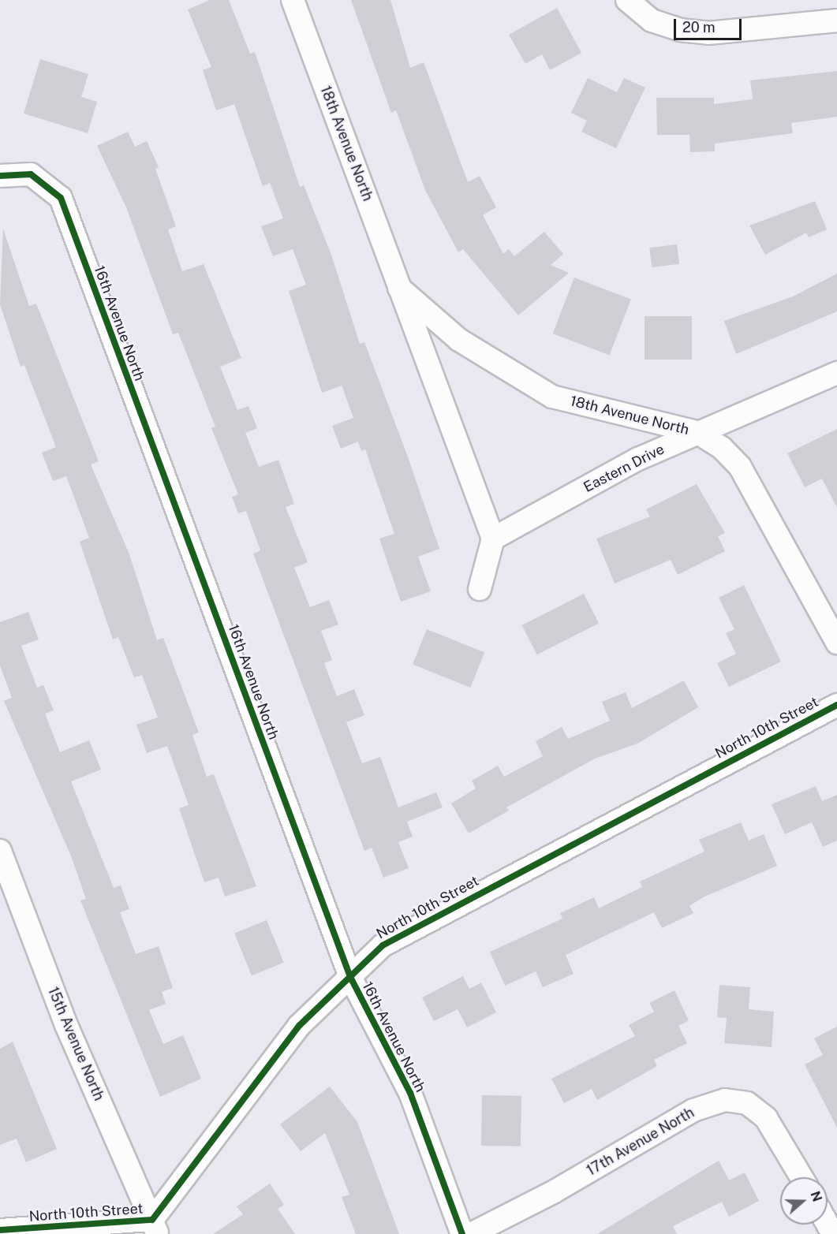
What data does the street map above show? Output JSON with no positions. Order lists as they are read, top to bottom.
{
  "streets": {
    "street": [
      "18th Avenue North",
      "16th Avenue North",
      "Eastern Drive",
      "North 10th Street",
      "15th Avenue North",
      "17th Avenue North"
    ]
  },
  "crossings": [
    ["18th Avenue North", "Eastern Drive"],
    ["16th Avenue North", "North 10th Street"],
    ["North 10th Street", "15th Avenue North"]
  ],
  "scale_bar": "20 m",
  "north": "right"
}
